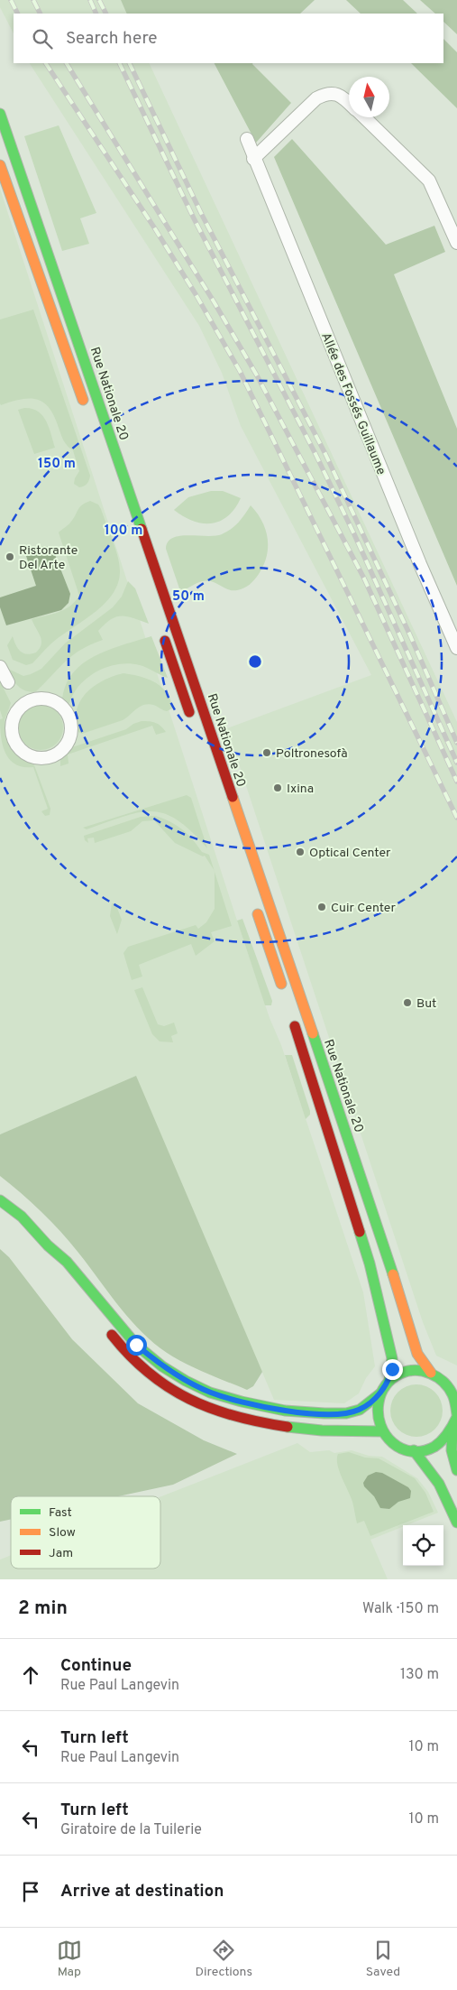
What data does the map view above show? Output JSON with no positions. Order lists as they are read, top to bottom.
{
  "streets": {
    "main road": ["Rue Nationale 20"],
    "street": ["Allée des Fossés Guillaume"]
  },
  "places": [
    "Ristorante Del Arte",
    "Poltronesofà",
    "Ixina",
    "Optical Center",
    "Cuir Center",
    "But"
  ],
  "legend": ["Fast", "Slow", "Jam"],
  "north": "top",
  "page": {
    "search": "Search here",
    "heading": ["2 min", "Walk · 150 m"],
    "list": [
      ["Continue", "Rue Paul Langevin", "130 m"],
      ["Turn left", "Rue Paul Langevin", "10 m"],
      ["Turn left", "Giratoire de la Tuilerie", "10 m"],
      "Arrive at destination"
    ],
    "nav": ["Map", "Directions", "Saved"]
  },
  "rings": ["150 m", "100 m", "50 m"]
}
